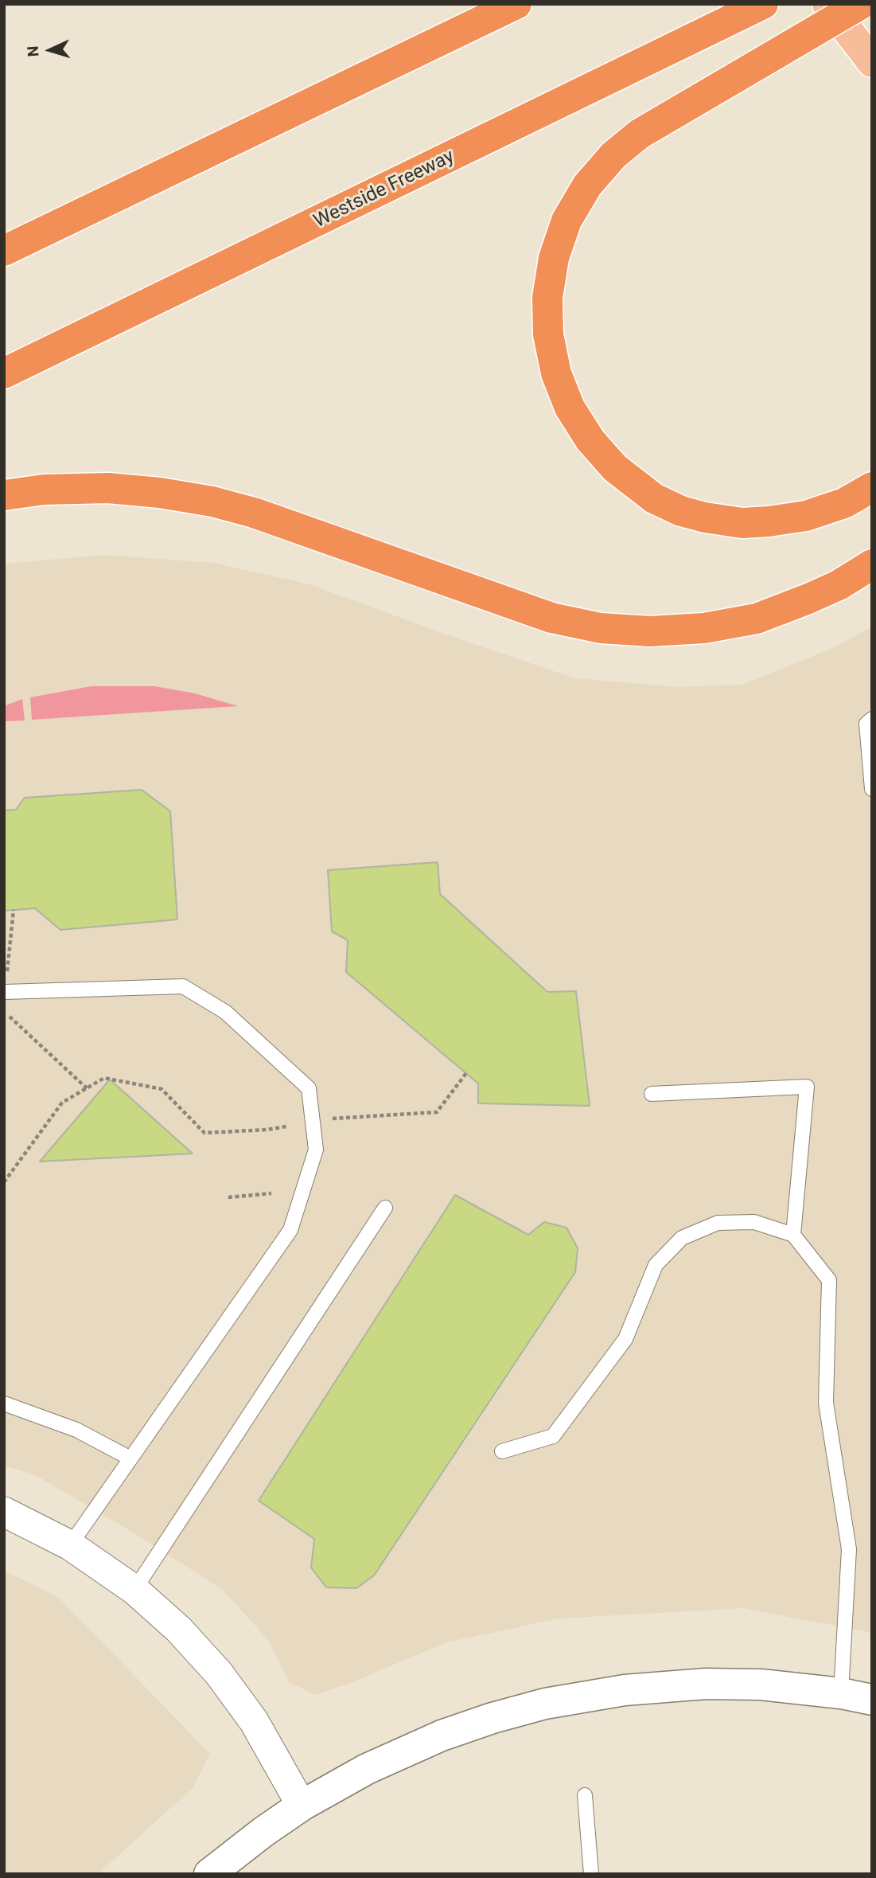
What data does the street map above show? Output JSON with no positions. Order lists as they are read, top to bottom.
{
  "streets": {
    "highway": ["Westside Freeway"]
  },
  "north": "left"
}
